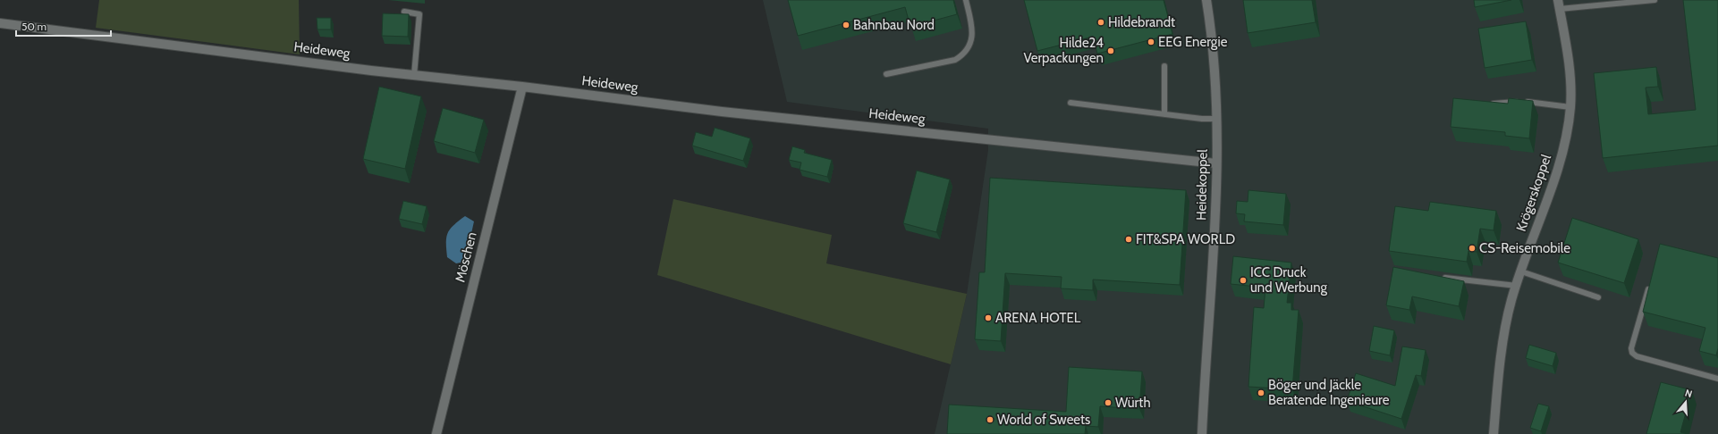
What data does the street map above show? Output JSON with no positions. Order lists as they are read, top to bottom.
{
  "streets": {
    "street": [
      "Heideweg",
      "Heidekoppel",
      "Krögerskoppel",
      "Möschen"
    ]
  },
  "crossings": [
    ["Heideweg", "Heidekoppel"],
    ["Heideweg", "Möschen"]
  ],
  "places": [
    "Hildebrandt",
    "Bahnbau Nord",
    "EEG Energie",
    "Hilde24 Verpackungen",
    "FIT&SPA WORLD",
    "CS-Reisemobile",
    "ICC Druck und Werbung",
    "ARENA HOTEL",
    "Böger und Jäckle Beratende Ingenieure",
    "Würth",
    "World of Sweets"
  ],
  "scale_bar": "50 m",
  "north": "top"
}
